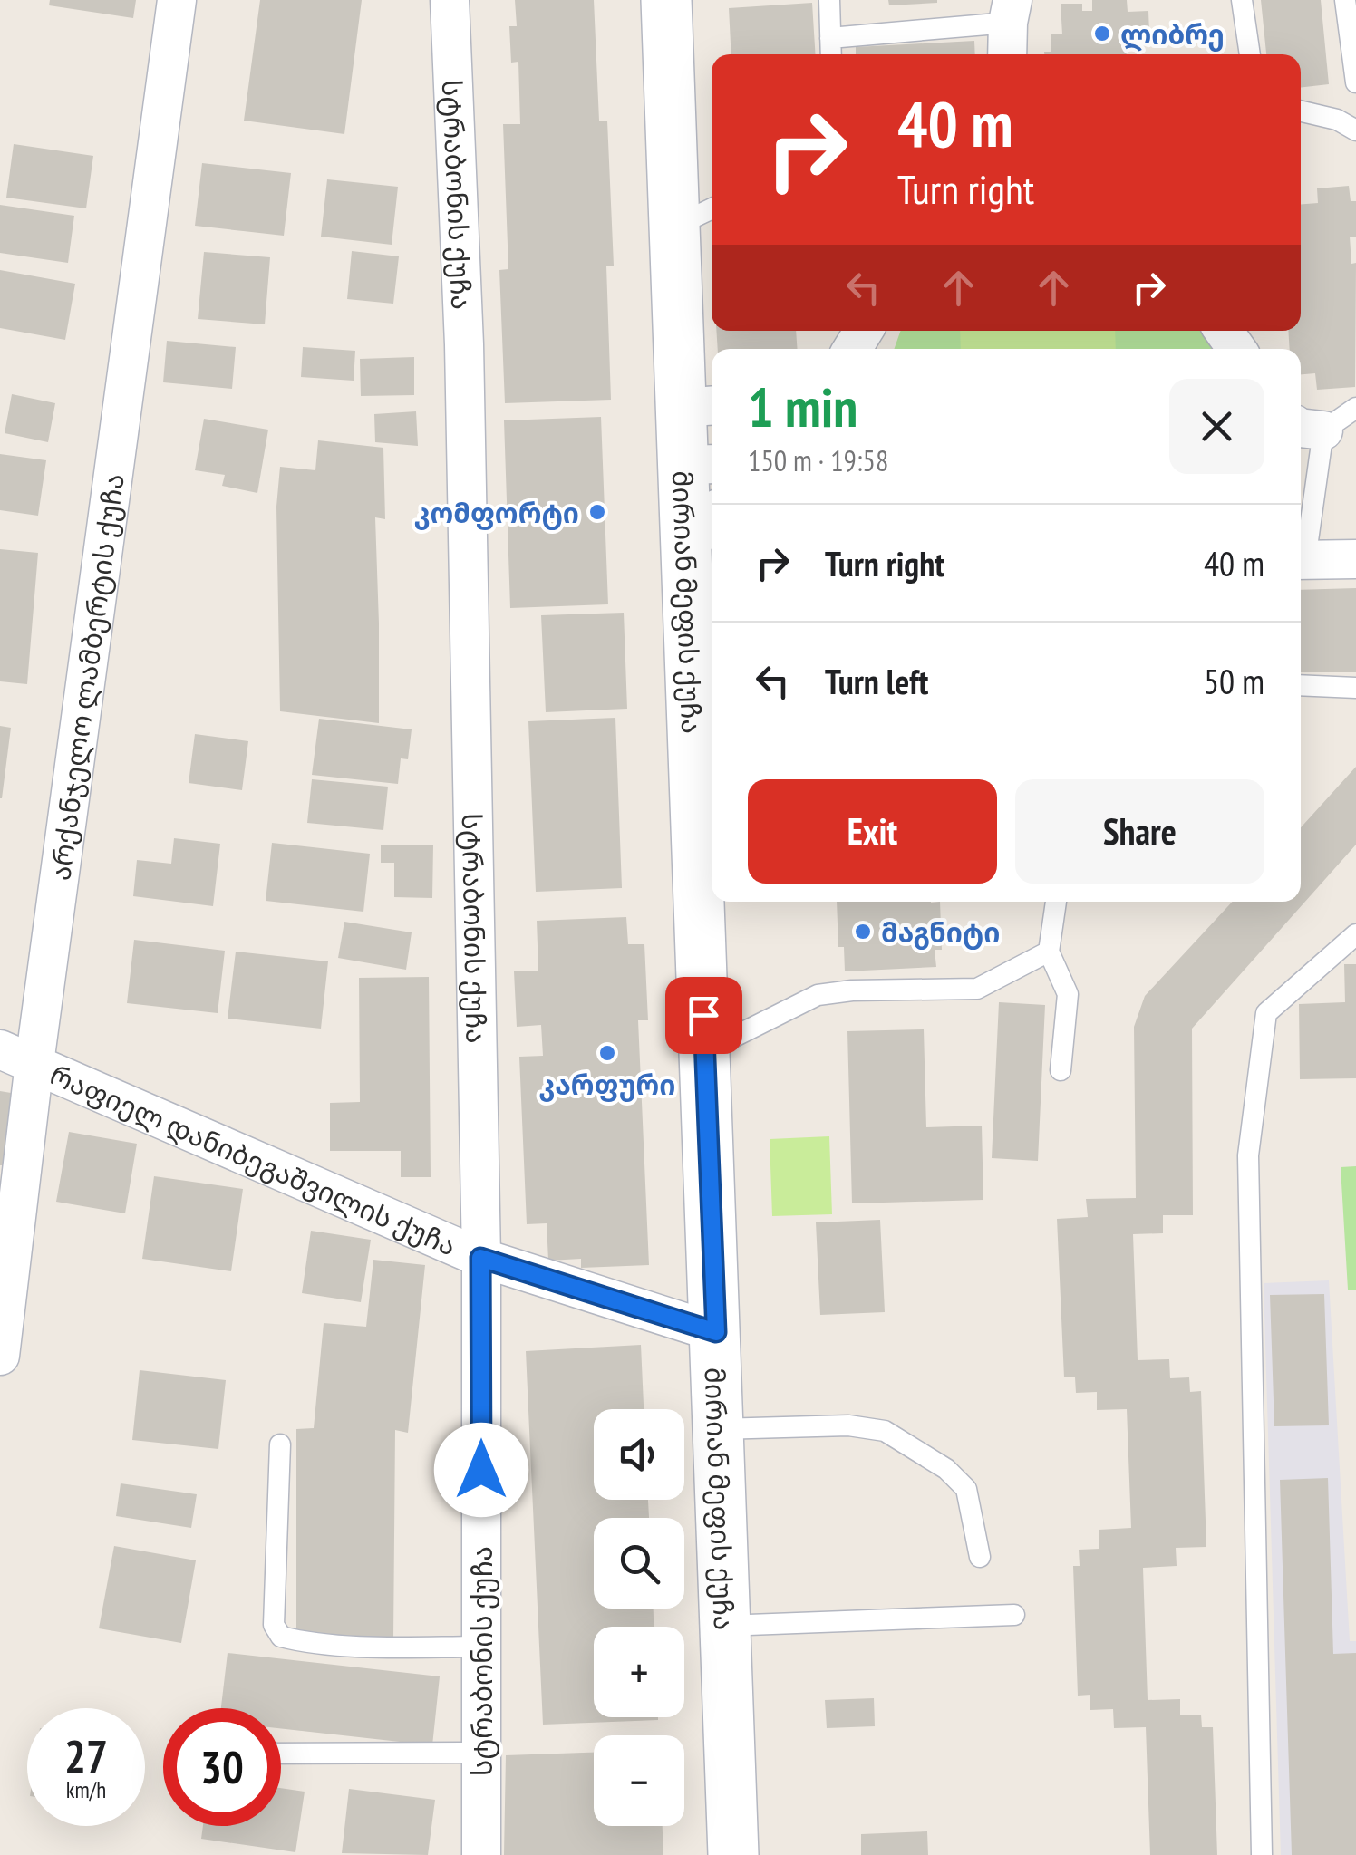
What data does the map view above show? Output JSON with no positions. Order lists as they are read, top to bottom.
{
  "streets": {
    "street": [
      "სტრაბონის ქუჩა",
      "მირიან მეფის ქუჩა",
      "არქანჯელო ლამბერტის ქუჩა",
      "რაფიელ დანიბეგაშვილის ქუჩა"
    ]
  },
  "crossings": [
    ["სტრაბონის ქუჩა", "რაფიელ დანიბეგაშვილის ქუჩა"],
    ["მირიან მეფის ქუჩა", "რაფიელ დანიბეგაშვილის ქუჩა"],
    ["არქანჯელო ლამბერტის ქუჩა", "რაფიელ დანიბეგაშვილის ქუჩა"]
  ],
  "places": [
    "ლიბრე",
    "კომფორტი",
    "მაგნიტი",
    "კარფური"
  ],
  "page": {
    "turn": ["40 m", "Turn right"],
    "heading": ["1 min", "150 m · 19:58"],
    "list": [
      {
        "name": "Turn right",
        "value": "40 m"
      },
      {
        "name": "Turn left",
        "value": "50 m"
      }
    ],
    "buttons": ["Exit", "Share"],
    "map_buttons": ["+", "−"],
    "speed": "27 km/h",
    "limit": "30"
  }
}
